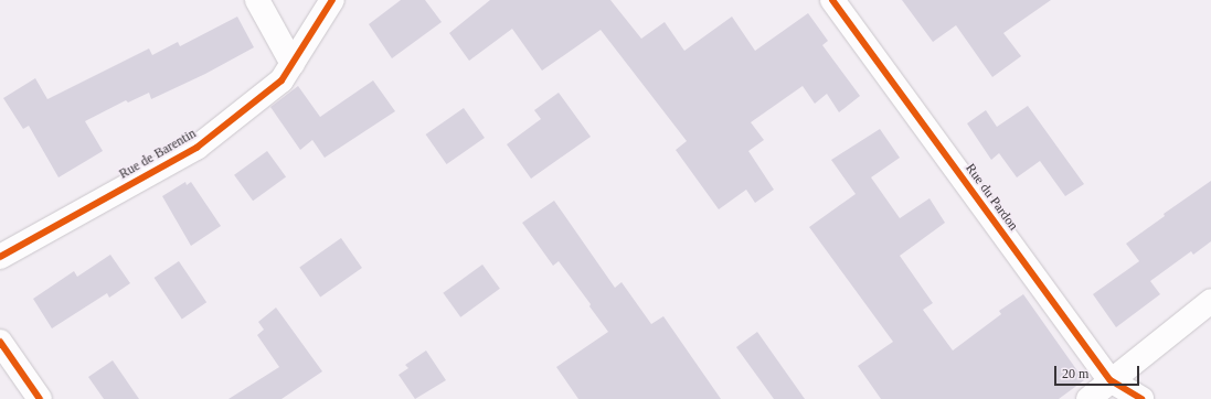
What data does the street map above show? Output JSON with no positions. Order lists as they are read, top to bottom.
{
  "streets": {
    "street": ["Rue de Barentin", "Rue du Pardon"]
  },
  "scale_bar": "20 m"
}
